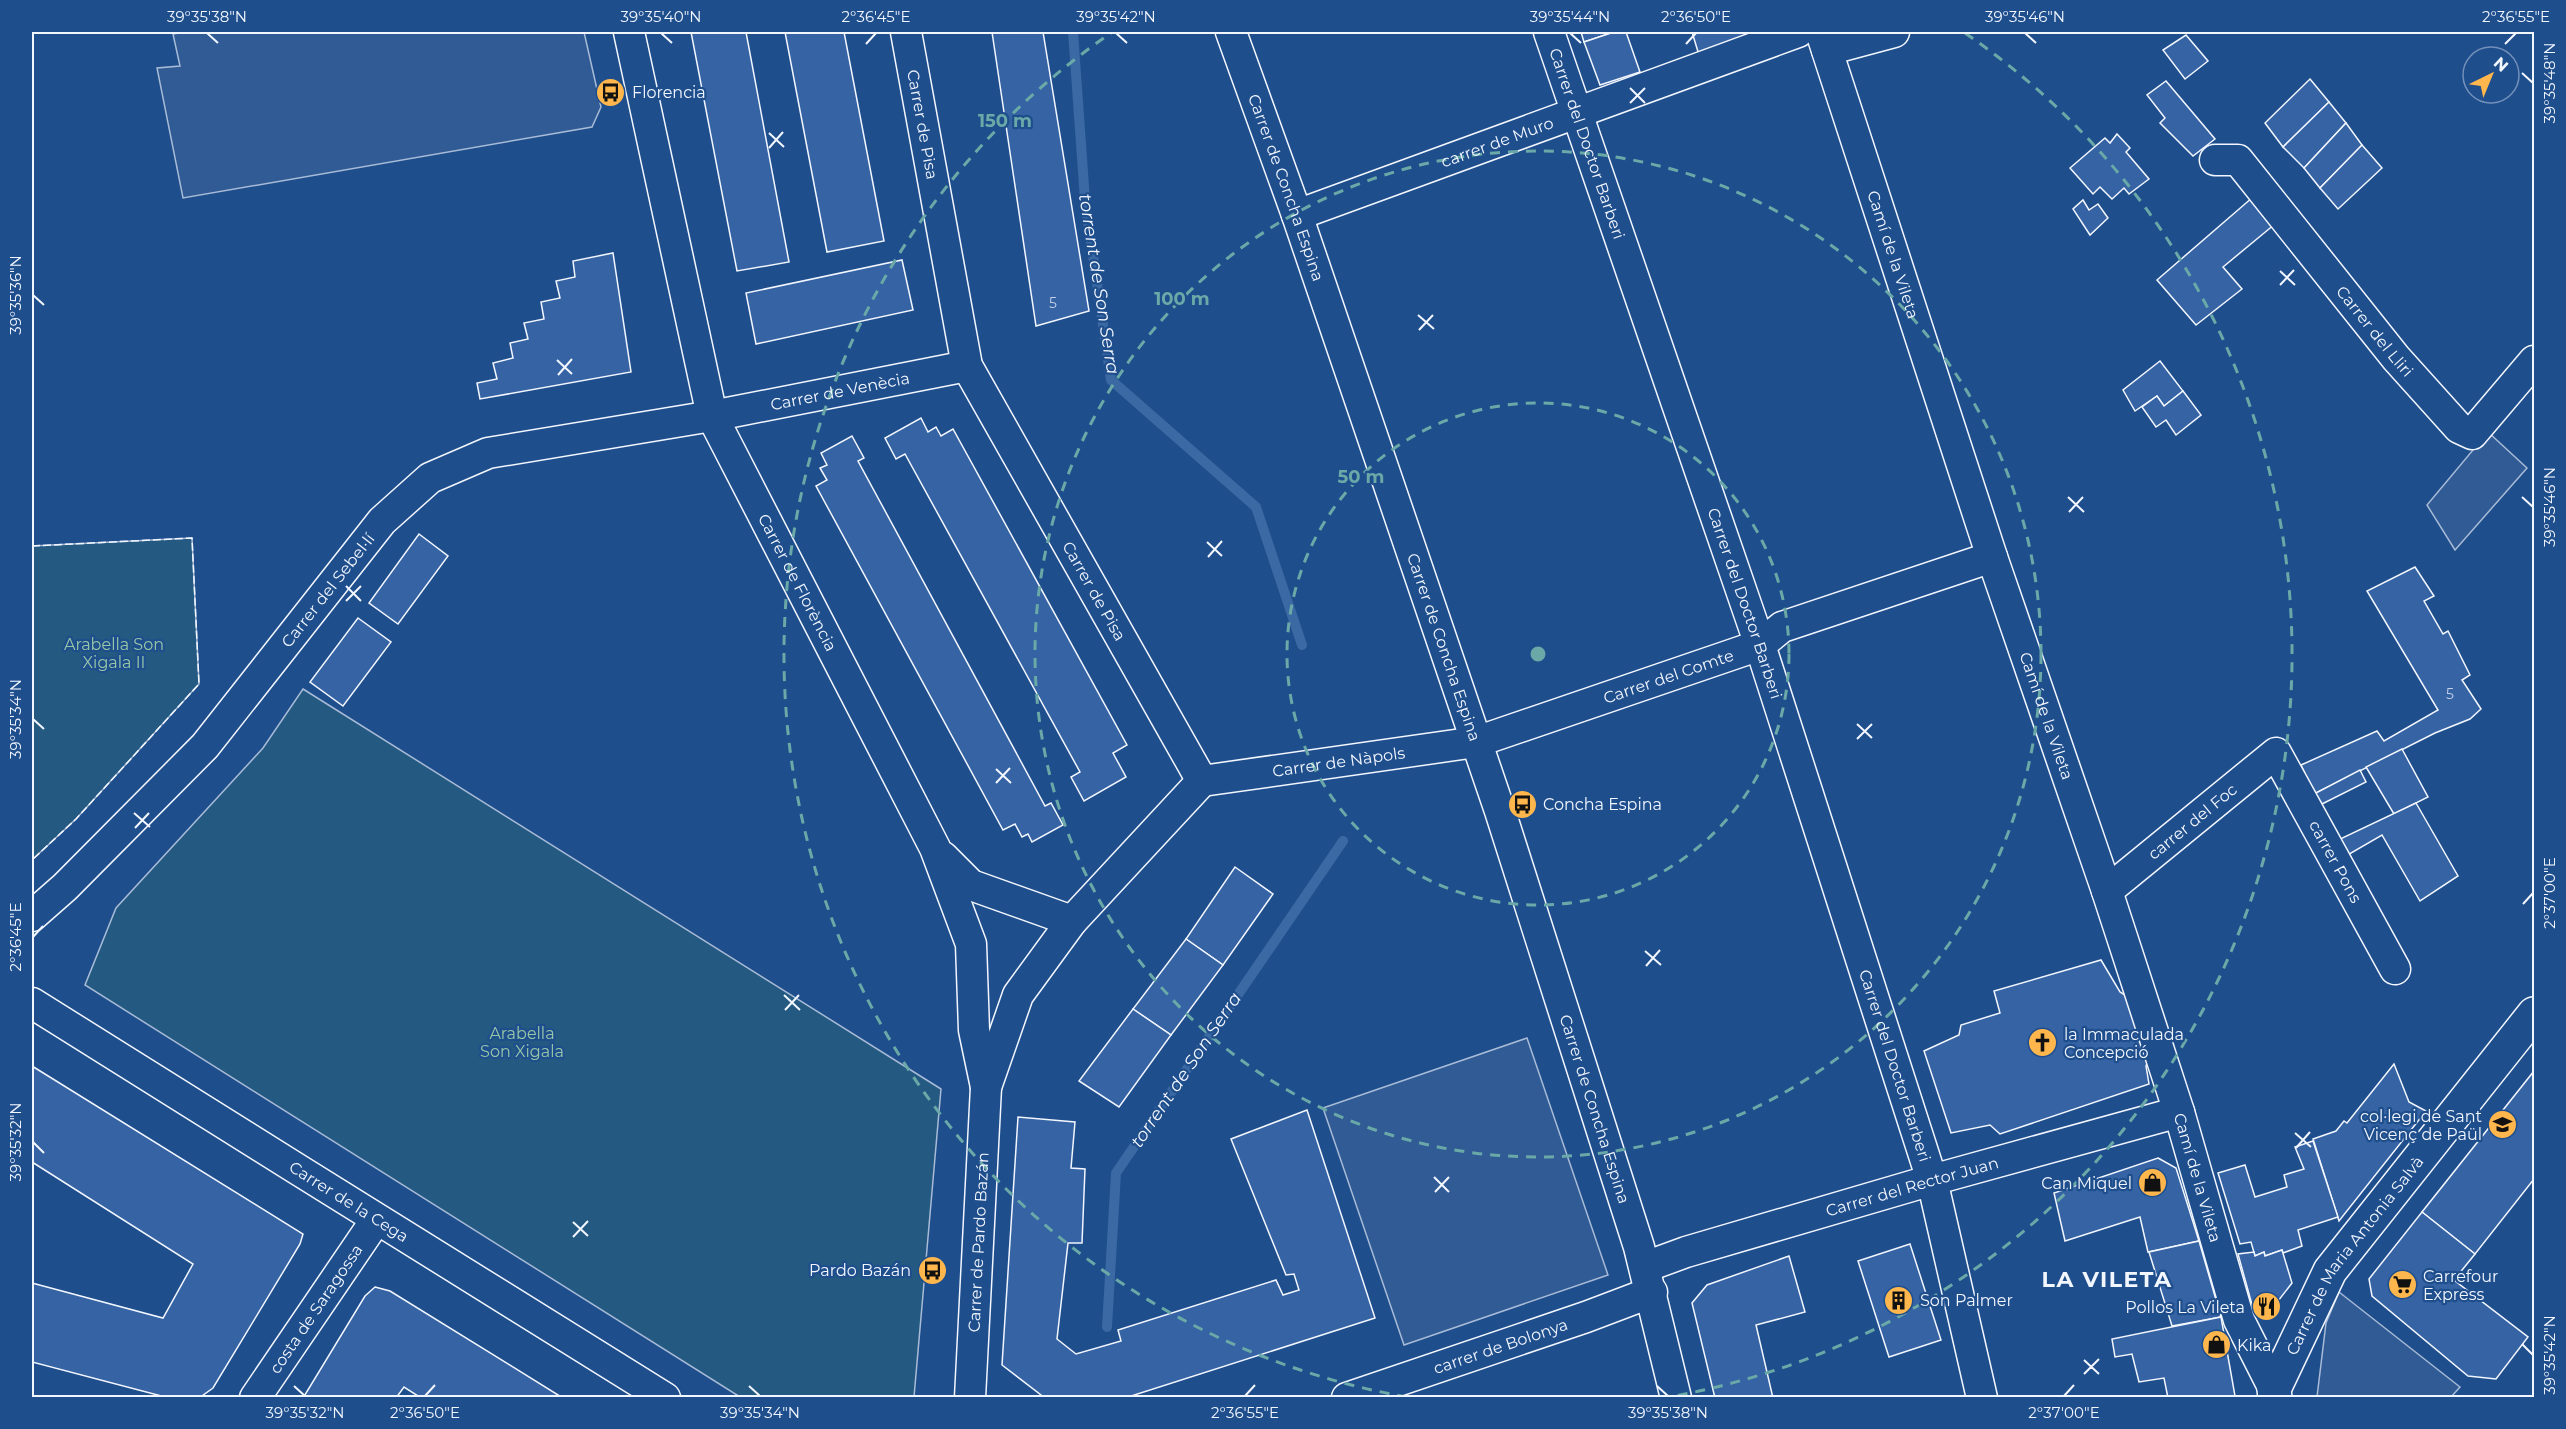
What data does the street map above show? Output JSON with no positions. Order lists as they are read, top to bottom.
{
  "streets": {
    "street": [
      "Carrer de Pisa",
      "carrer de Muro",
      "Carrer del Doctor Barberi",
      "Carrer de Concha Espina",
      "Camí de la Vileta",
      "Carrer del Lliri",
      "Carrer de Venècia",
      "Carrer de Florència",
      "Carrer del Sebel·lí",
      "Carrer del Comte",
      "Carrer de Nàpols",
      "carrer del Foc",
      "carrer Pons",
      "Carrer del Rector Juan",
      "Carrer de la Cega",
      "Carrer de Pardo Bazán",
      "Carrer de Maria Antonia Salvà",
      "costa de Saragossa",
      "carrer de Bolonya"
    ]
  },
  "crossings": [
    ["Carrer de Pisa", "Carrer de Venècia"],
    ["Carrer de Pisa", "Carrer de Nàpols"],
    ["carrer de Muro", "Carrer del Doctor Barberi"],
    ["carrer de Muro", "Carrer de Concha Espina"],
    ["Carrer del Doctor Barberi", "Carrer del Comte"],
    ["Carrer del Doctor Barberi", "Carrer del Rector Juan"],
    ["Carrer de Concha Espina", "Carrer del Comte"],
    ["Carrer de Concha Espina", "Carrer de Nàpols"],
    ["Carrer de Concha Espina", "Carrer del Rector Juan"],
    ["Carrer de Concha Espina", "carrer de Bolonya"],
    ["Camí de la Vileta", "Carrer del Comte"],
    ["Camí de la Vileta", "carrer del Foc"],
    ["Camí de la Vileta", "Carrer del Rector Juan"],
    ["Camí de la Vileta", "Carrer de Maria Antonia Salvà"],
    ["Carrer de Venècia", "Carrer de Florència"],
    ["Carrer de Venècia", "Carrer del Sebel·lí"],
    ["Carrer de Florència", "Carrer del Sebel·lí"],
    ["Carrer de Florència", "Carrer de Pardo Bazán"],
    ["Carrer del Comte", "Carrer de Nàpols"],
    ["carrer del Foc", "carrer Pons"],
    ["Carrer del Rector Juan", "carrer de Bolonya"],
    ["Carrer de la Cega", "costa de Saragossa"]
  ],
  "districts": ["LA VILETA"],
  "water": ["torrent de Son Serra"],
  "parks": ["Arabella Son Xigala II", "Arabella Son Xigala"],
  "places": {
    "bus stop": ["Florencia", "Concha Espina", "Pardo Bazán"],
    "church": ["la Immaculada Concepció"],
    "school or university": ["col·legi de Sant Vicenç de Paül"],
    "shop": ["Can Miquel", "Kika"],
    "supermarket": ["Carrefour Express"],
    "building": ["Son Palmer"],
    "restaurant": ["Pollos La Vileta"]
  },
  "house_numbers": ["5", "5"],
  "north": "top right",
  "coordinates": [
    "39°35'38\"N",
    "39°35'40\"N",
    "2°36'45\"E",
    "39°35'42\"N",
    "39°35'44\"N",
    "2°36'50\"E",
    "39°35'46\"N",
    "2°36'55\"E",
    "39°35'48\"N",
    "39°35'36\"N",
    "39°35'34\"N",
    "2°37'00\"E",
    "39°35'32\"N"
  ],
  "rings": ["150 m", "100 m", "50 m"]
}
